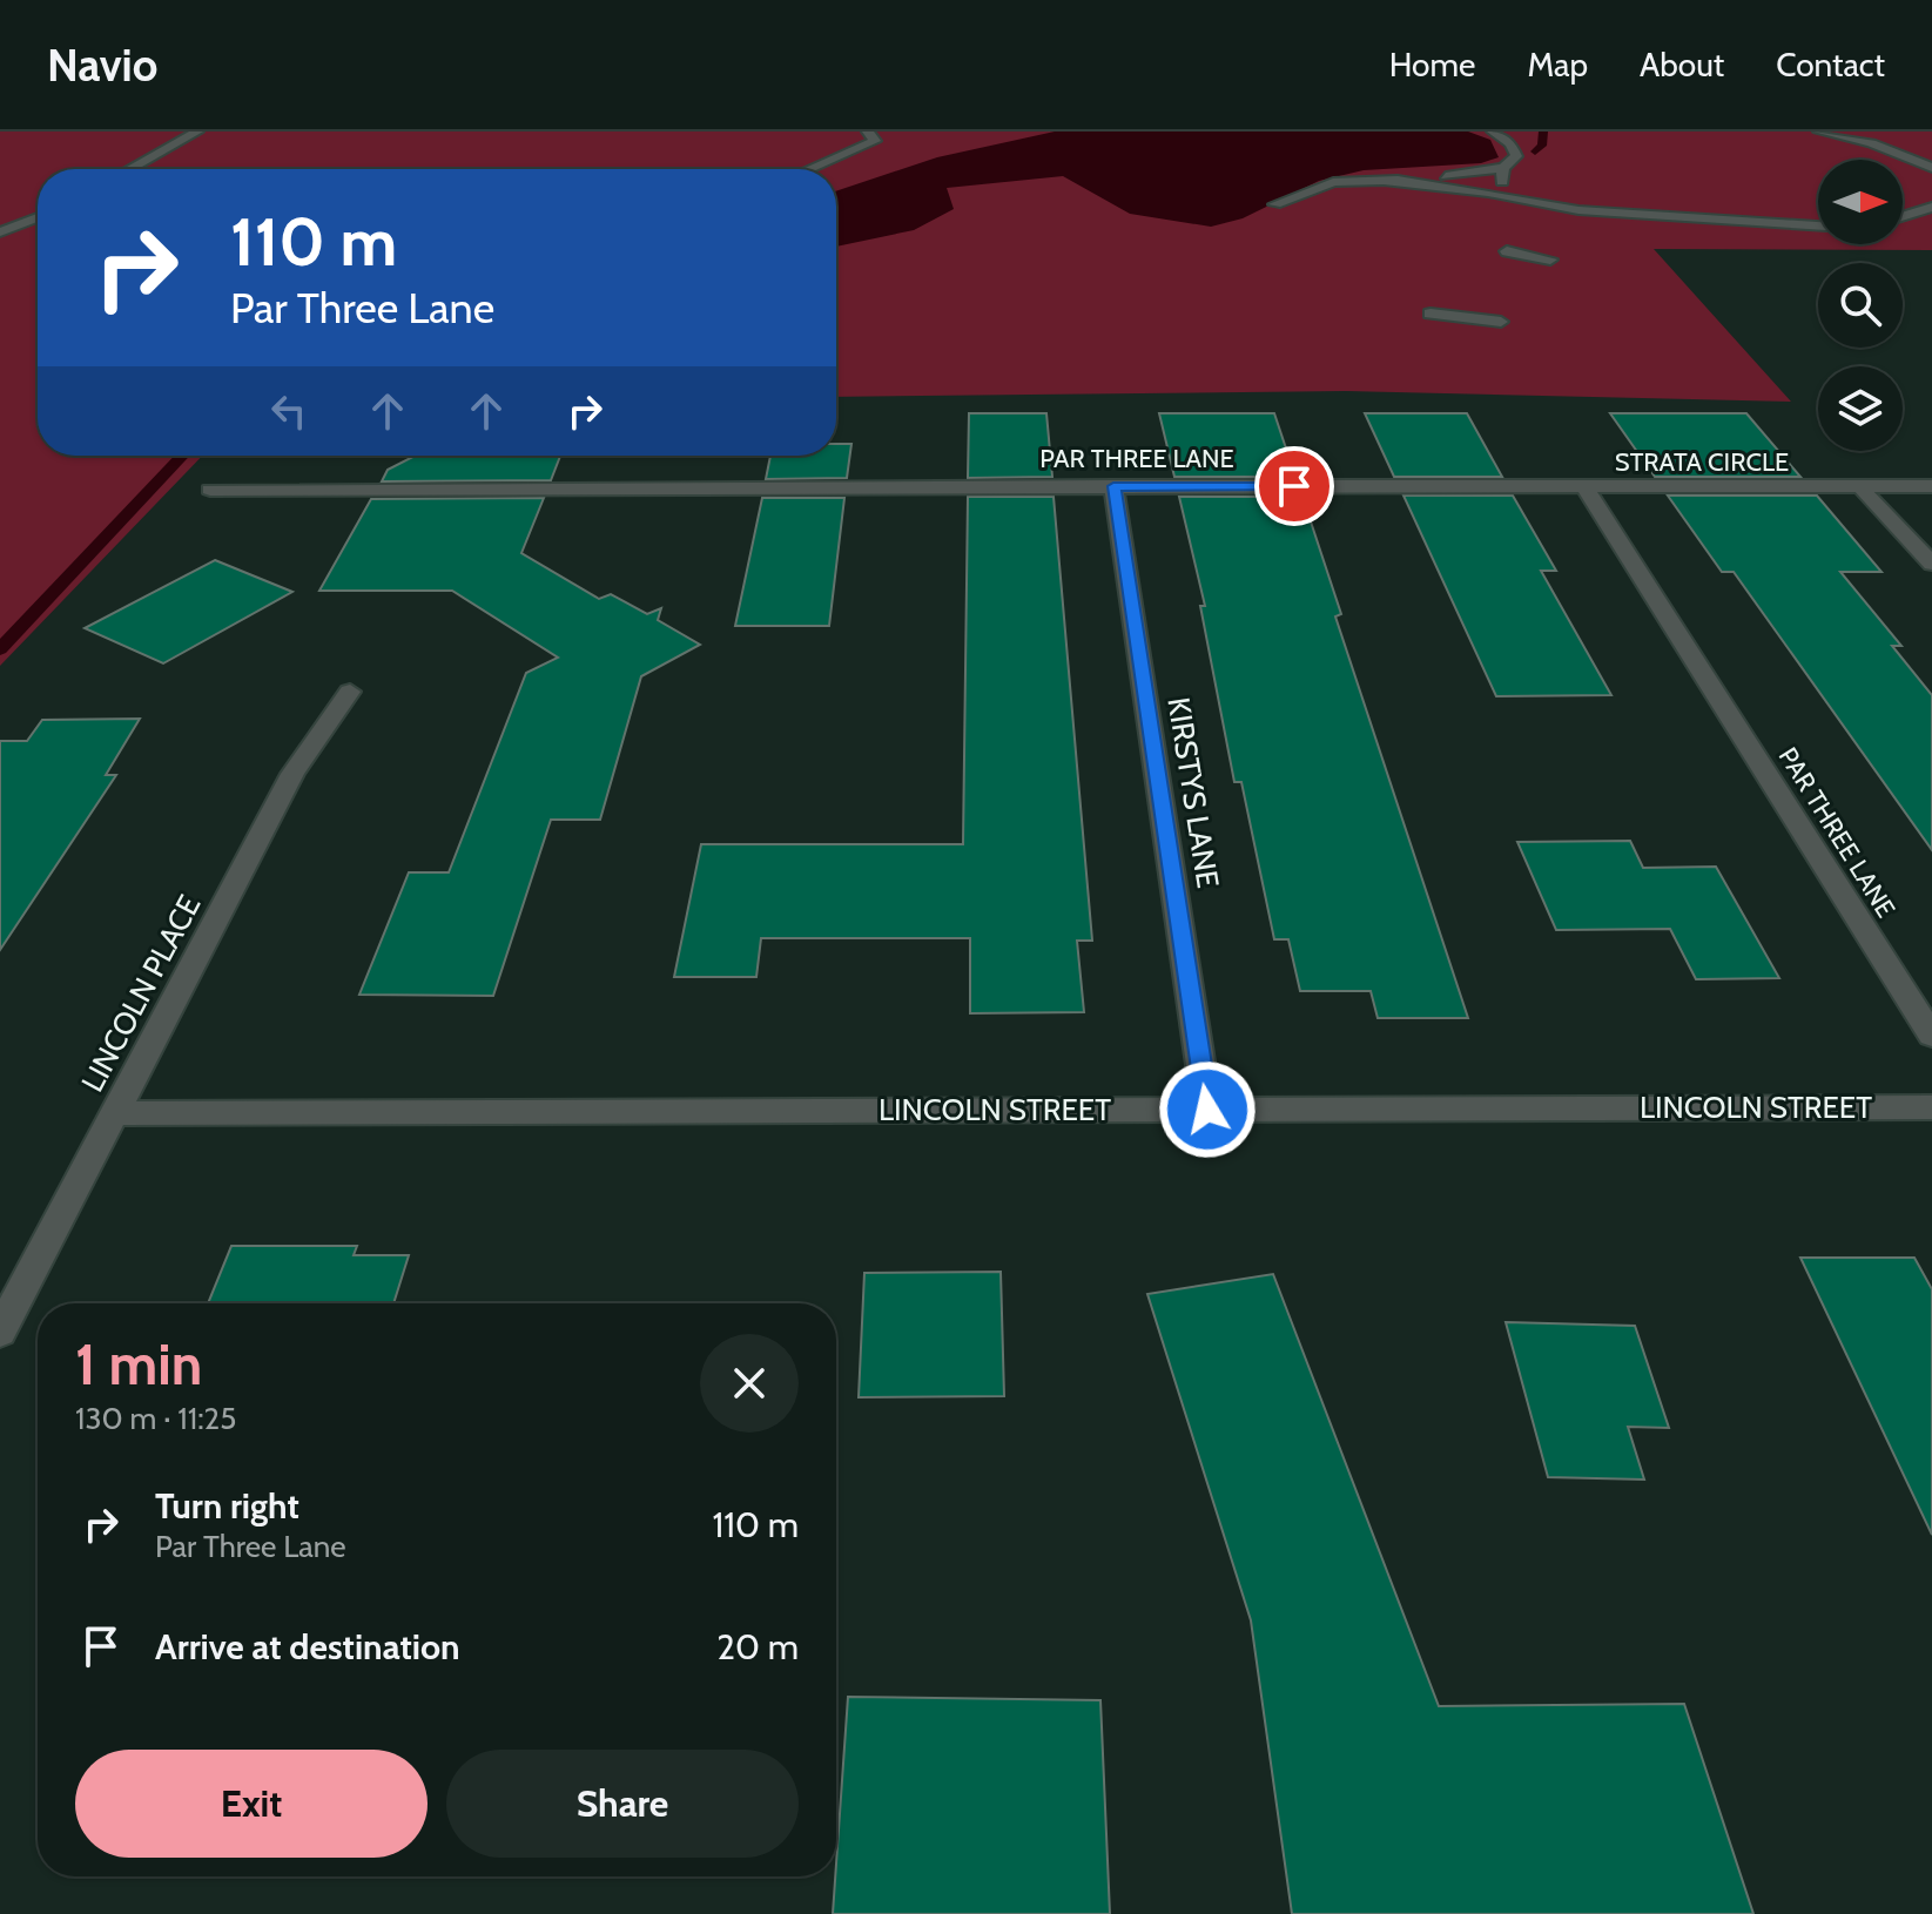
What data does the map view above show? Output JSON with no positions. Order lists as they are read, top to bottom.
{
  "streets": {
    "street": [
      "PAR THREE LANE",
      "STRATA CIRCLE",
      "KIRSTYS LANE",
      "LINCOLN PLACE",
      "LINCOLN STREET"
    ]
  },
  "crossings": [
    ["PAR THREE LANE", "STRATA CIRCLE"],
    ["PAR THREE LANE", "KIRSTYS LANE"],
    ["KIRSTYS LANE", "LINCOLN STREET"],
    ["LINCOLN PLACE", "LINCOLN STREET"]
  ],
  "north": "right",
  "page": {
    "header": "Navio",
    "nav": [
      "Home",
      "Map",
      "About",
      "Contact"
    ],
    "turn": ["110 m", "Par Three Lane"],
    "heading": ["1 min", "130 m · 11:25"],
    "list": [
      {
        "name": "Turn right",
        "note": "Par Three Lane",
        "value": "110 m"
      },
      {
        "name": "Arrive at destination",
        "value": "20 m"
      }
    ],
    "buttons": ["Exit", "Share"]
  }
}
